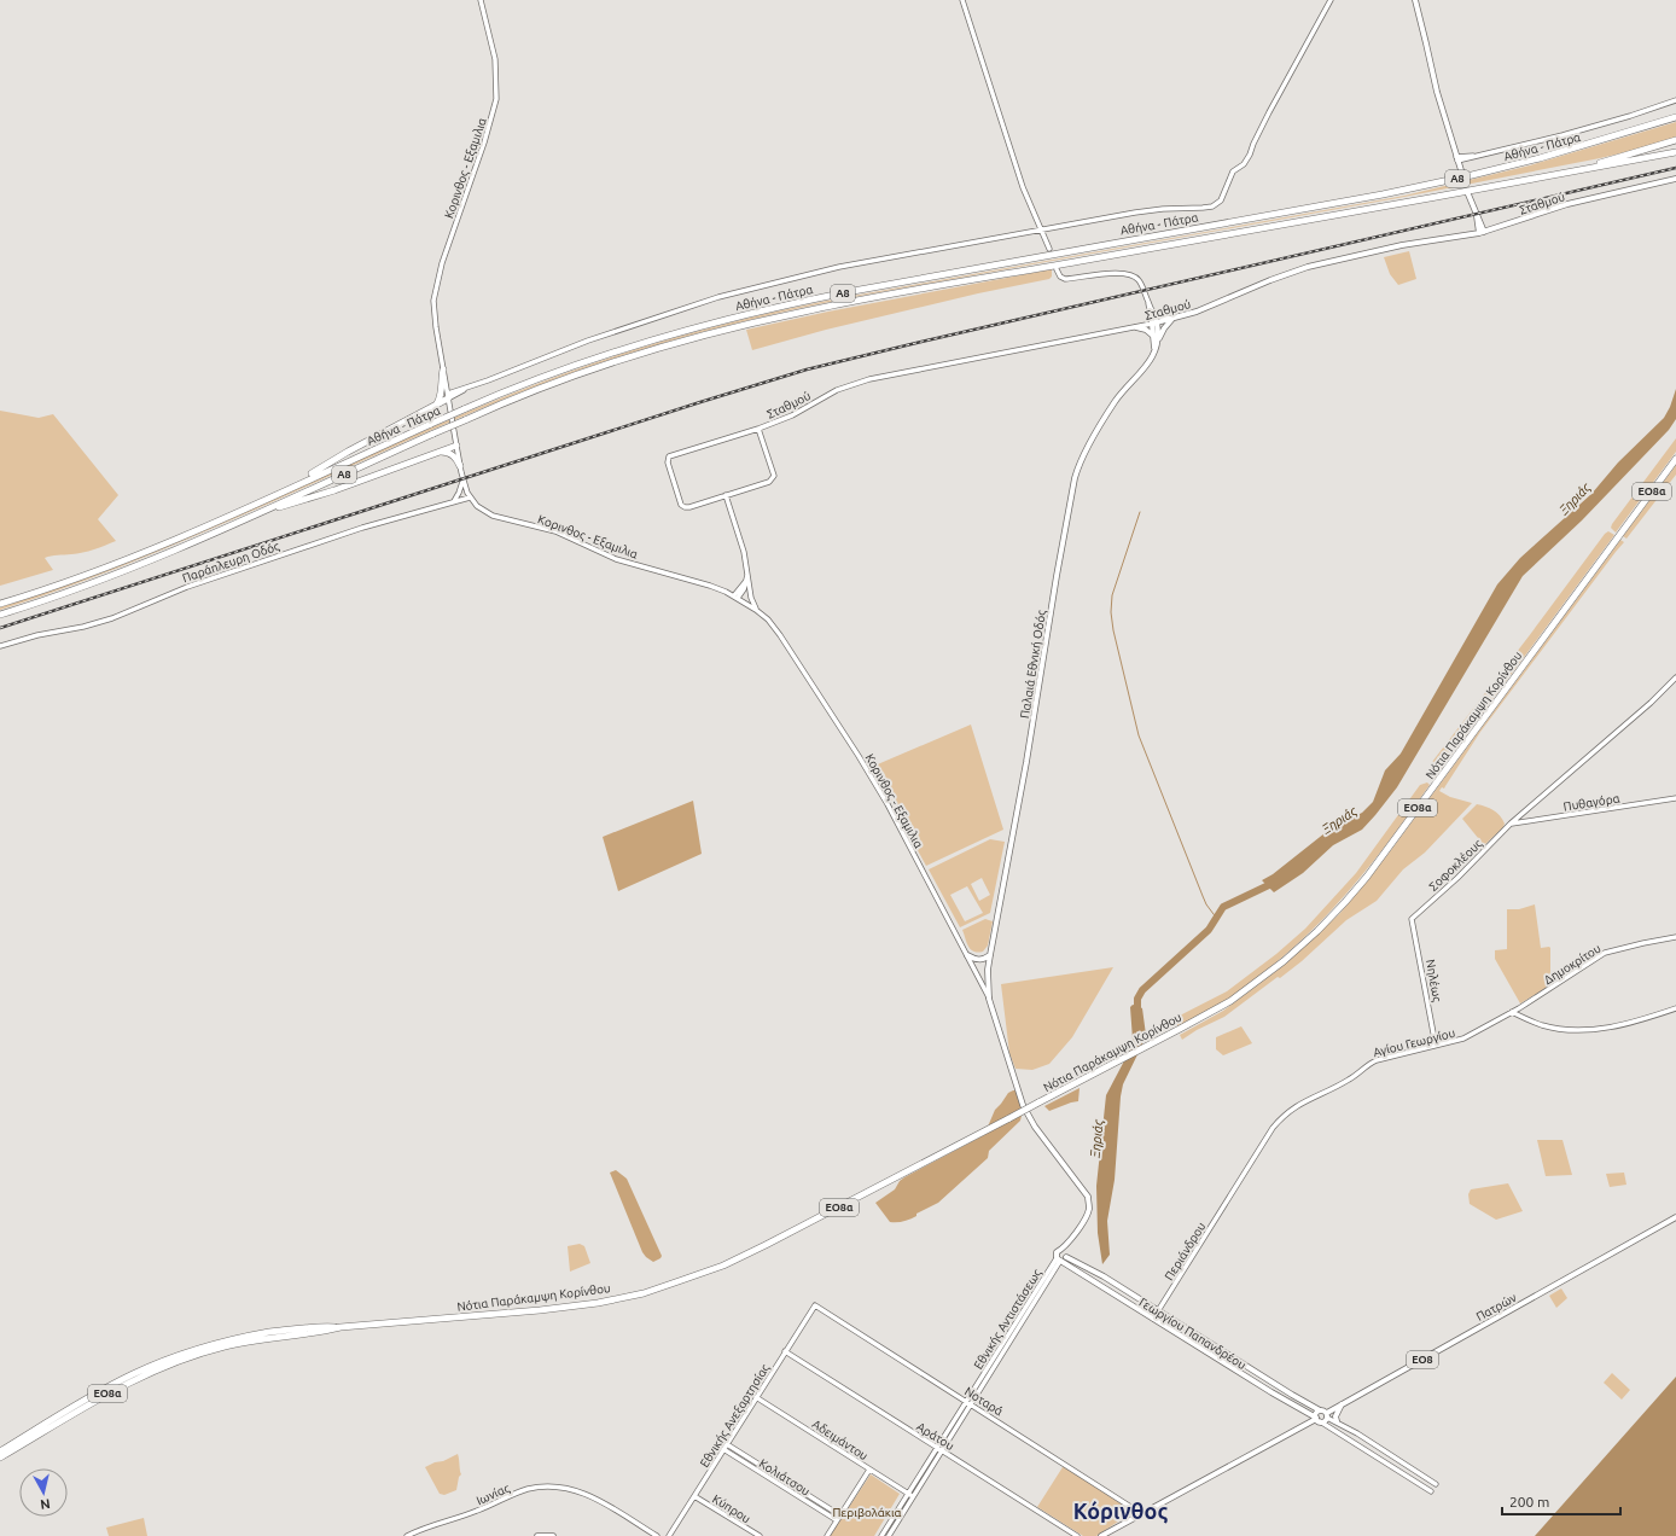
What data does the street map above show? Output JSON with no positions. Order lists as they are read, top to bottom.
{
  "streets": {
    "highway": [
      "Αθήνα - Πάτρα",
      "Α8",
      "ΕΟ8α",
      "Νότια Παράκαμψη Κορίνθου"
    ],
    "main road": [
      "Σταθμού",
      "Παλαιά Εθνική Οδός",
      "Πατρών",
      "Γεωργίου Παπανδρέου",
      "ΕΟ8"
    ],
    "street": [
      "Κορινθος - Εξαμιλια",
      "Παράπλευρη Οδός",
      "Πυθαγόρα",
      "Σοφοκλέους",
      "Δημοκρίτου",
      "Νηλέως",
      "Αγίου Γεωργίου",
      "Περιάνδρου",
      "Εθνικής Αντιστάσεως",
      "Νοταρά",
      "Εθνικής Ανεξαρτησίας",
      "Αράτου",
      "Αδειμάντου",
      "Κολιάτσου",
      "Ιωνίας",
      "Κύπρου"
    ]
  },
  "crossings": [
    ["Κορινθος - Εξαμιλια", "Παράπλευρη Οδός"],
    ["Κορινθος - Εξαμιλια", "Παλαιά Εθνική Οδός"],
    ["Σταθμού", "Παλαιά Εθνική Οδός"],
    ["Πυθαγόρα", "Σοφοκλέους"],
    ["Σοφοκλέους", "Νηλέως"],
    ["Δημοκρίτου", "Αγίου Γεωργίου"],
    ["Νηλέως", "Αγίου Γεωργίου"],
    ["Αγίου Γεωργίου", "Περιάνδρου"],
    ["Περιάνδρου", "Γεωργίου Παπανδρέου"],
    ["Πατρών", "Γεωργίου Παπανδρέου"],
    ["Πατρών", "ΕΟ8"],
    ["Εθνικής Αντιστάσεως", "Γεωργίου Παπανδρέου"],
    ["Εθνικής Αντιστάσεως", "Νοταρά"],
    ["Εθνικής Αντιστάσεως", "Αράτου"],
    ["Εθνικής Αντιστάσεως", "Αδειμάντου"],
    ["Γεωργίου Παπανδρέου", "ΕΟ8"],
    ["ΕΟ8", "Νοταρά"],
    ["Νοταρά", "Εθνικής Ανεξαρτησίας"],
    ["Εθνικής Ανεξαρτησίας", "Αράτου"],
    ["Εθνικής Ανεξαρτησίας", "Αδειμάντου"],
    ["Εθνικής Ανεξαρτησίας", "Κολιάτσου"],
    ["Εθνικής Ανεξαρτησίας", "Κύπρου"]
  ],
  "districts": ["Κόρινθος"],
  "water": ["Ξηριάς"],
  "parks": ["Περιβολάκια"],
  "scale_bar": "200 m",
  "north": "bottom"
}
